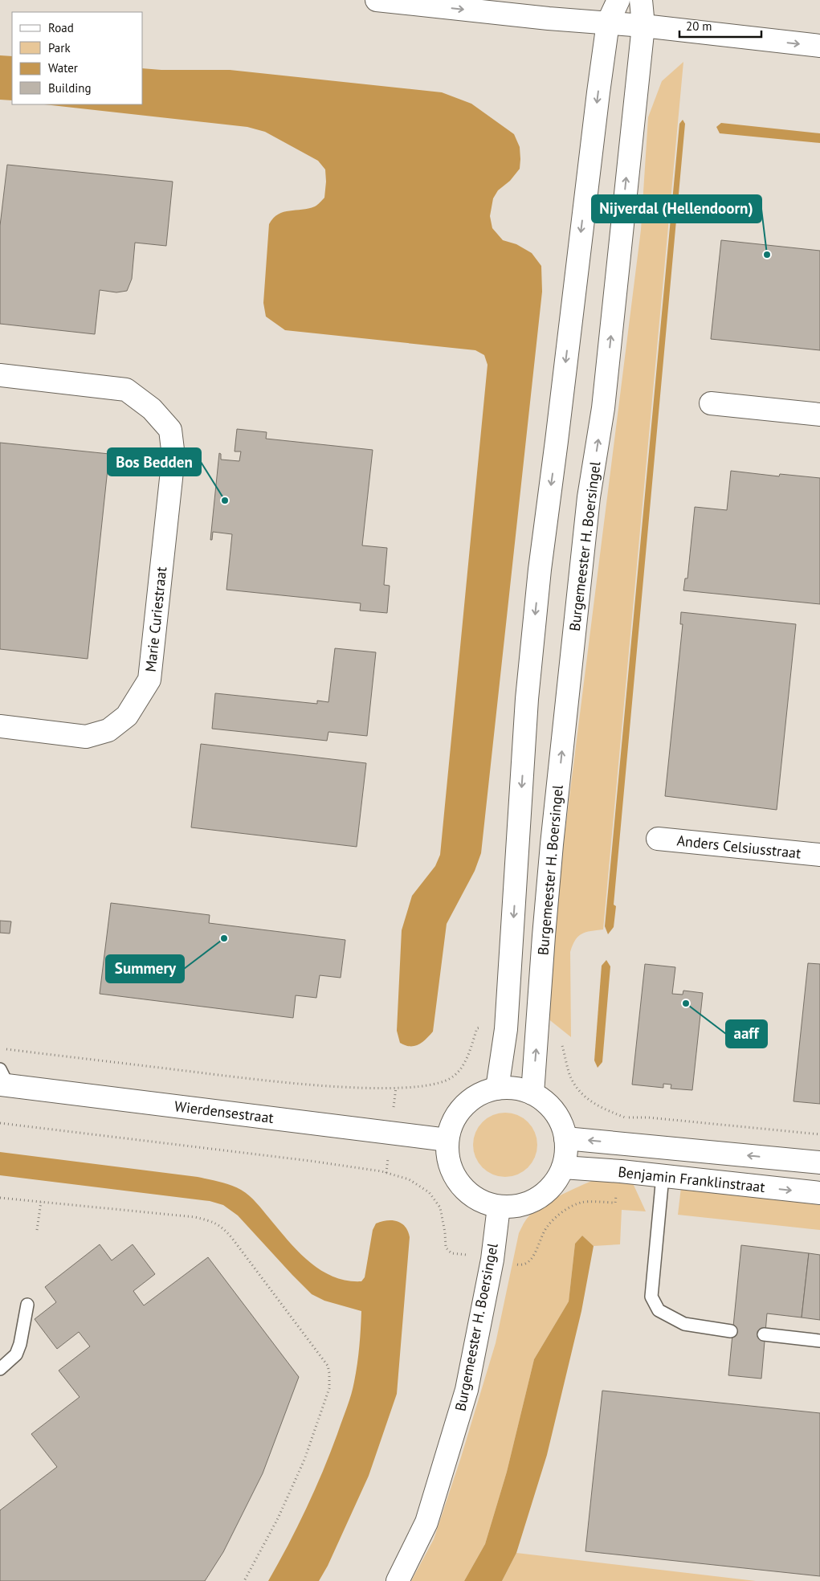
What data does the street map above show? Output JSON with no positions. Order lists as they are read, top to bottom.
{
  "streets": {
    "main road": [
      "Burgemeester H. Boersingel",
      "Marie Curiestraat",
      "Anders Celsiusstraat",
      "Wierdensestraat",
      "Benjamin Franklinstraat"
    ]
  },
  "crossings": [
    ["Burgemeester H. Boersingel", "Wierdensestraat"],
    ["Burgemeester H. Boersingel", "Benjamin Franklinstraat"],
    ["Wierdensestraat", "Benjamin Franklinstraat"]
  ],
  "places": [
    "Nijverdal (Hellendoorn)",
    "Bos Bedden",
    "Summery",
    "aaff"
  ],
  "legend": [
    "Road",
    "Park",
    "Water",
    "Building"
  ],
  "scale_bar": "20 m"
}
